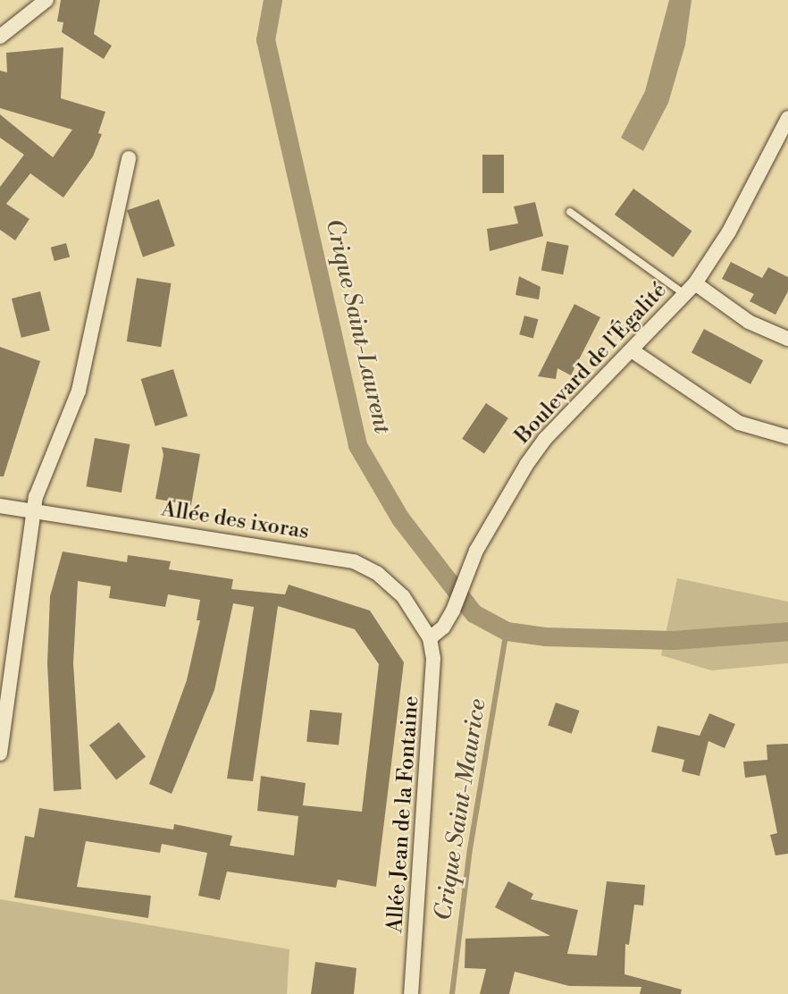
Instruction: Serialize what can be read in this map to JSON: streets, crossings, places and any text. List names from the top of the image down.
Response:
{
  "streets": {
    "street": ["Boulevard de l'Égalité", "Allée des ixoras", "Allée Jean de la Fontaine"]
  },
  "crossings": [
    ["Boulevard de l'Égalité", "Allée des ixoras"],
    ["Boulevard de l'Égalité", "Allée Jean de la Fontaine"],
    ["Allée des ixoras", "Allée Jean de la Fontaine"]
  ],
  "water": ["Crique Saint-Laurent", "Crique Saint-Maurice"]
}
